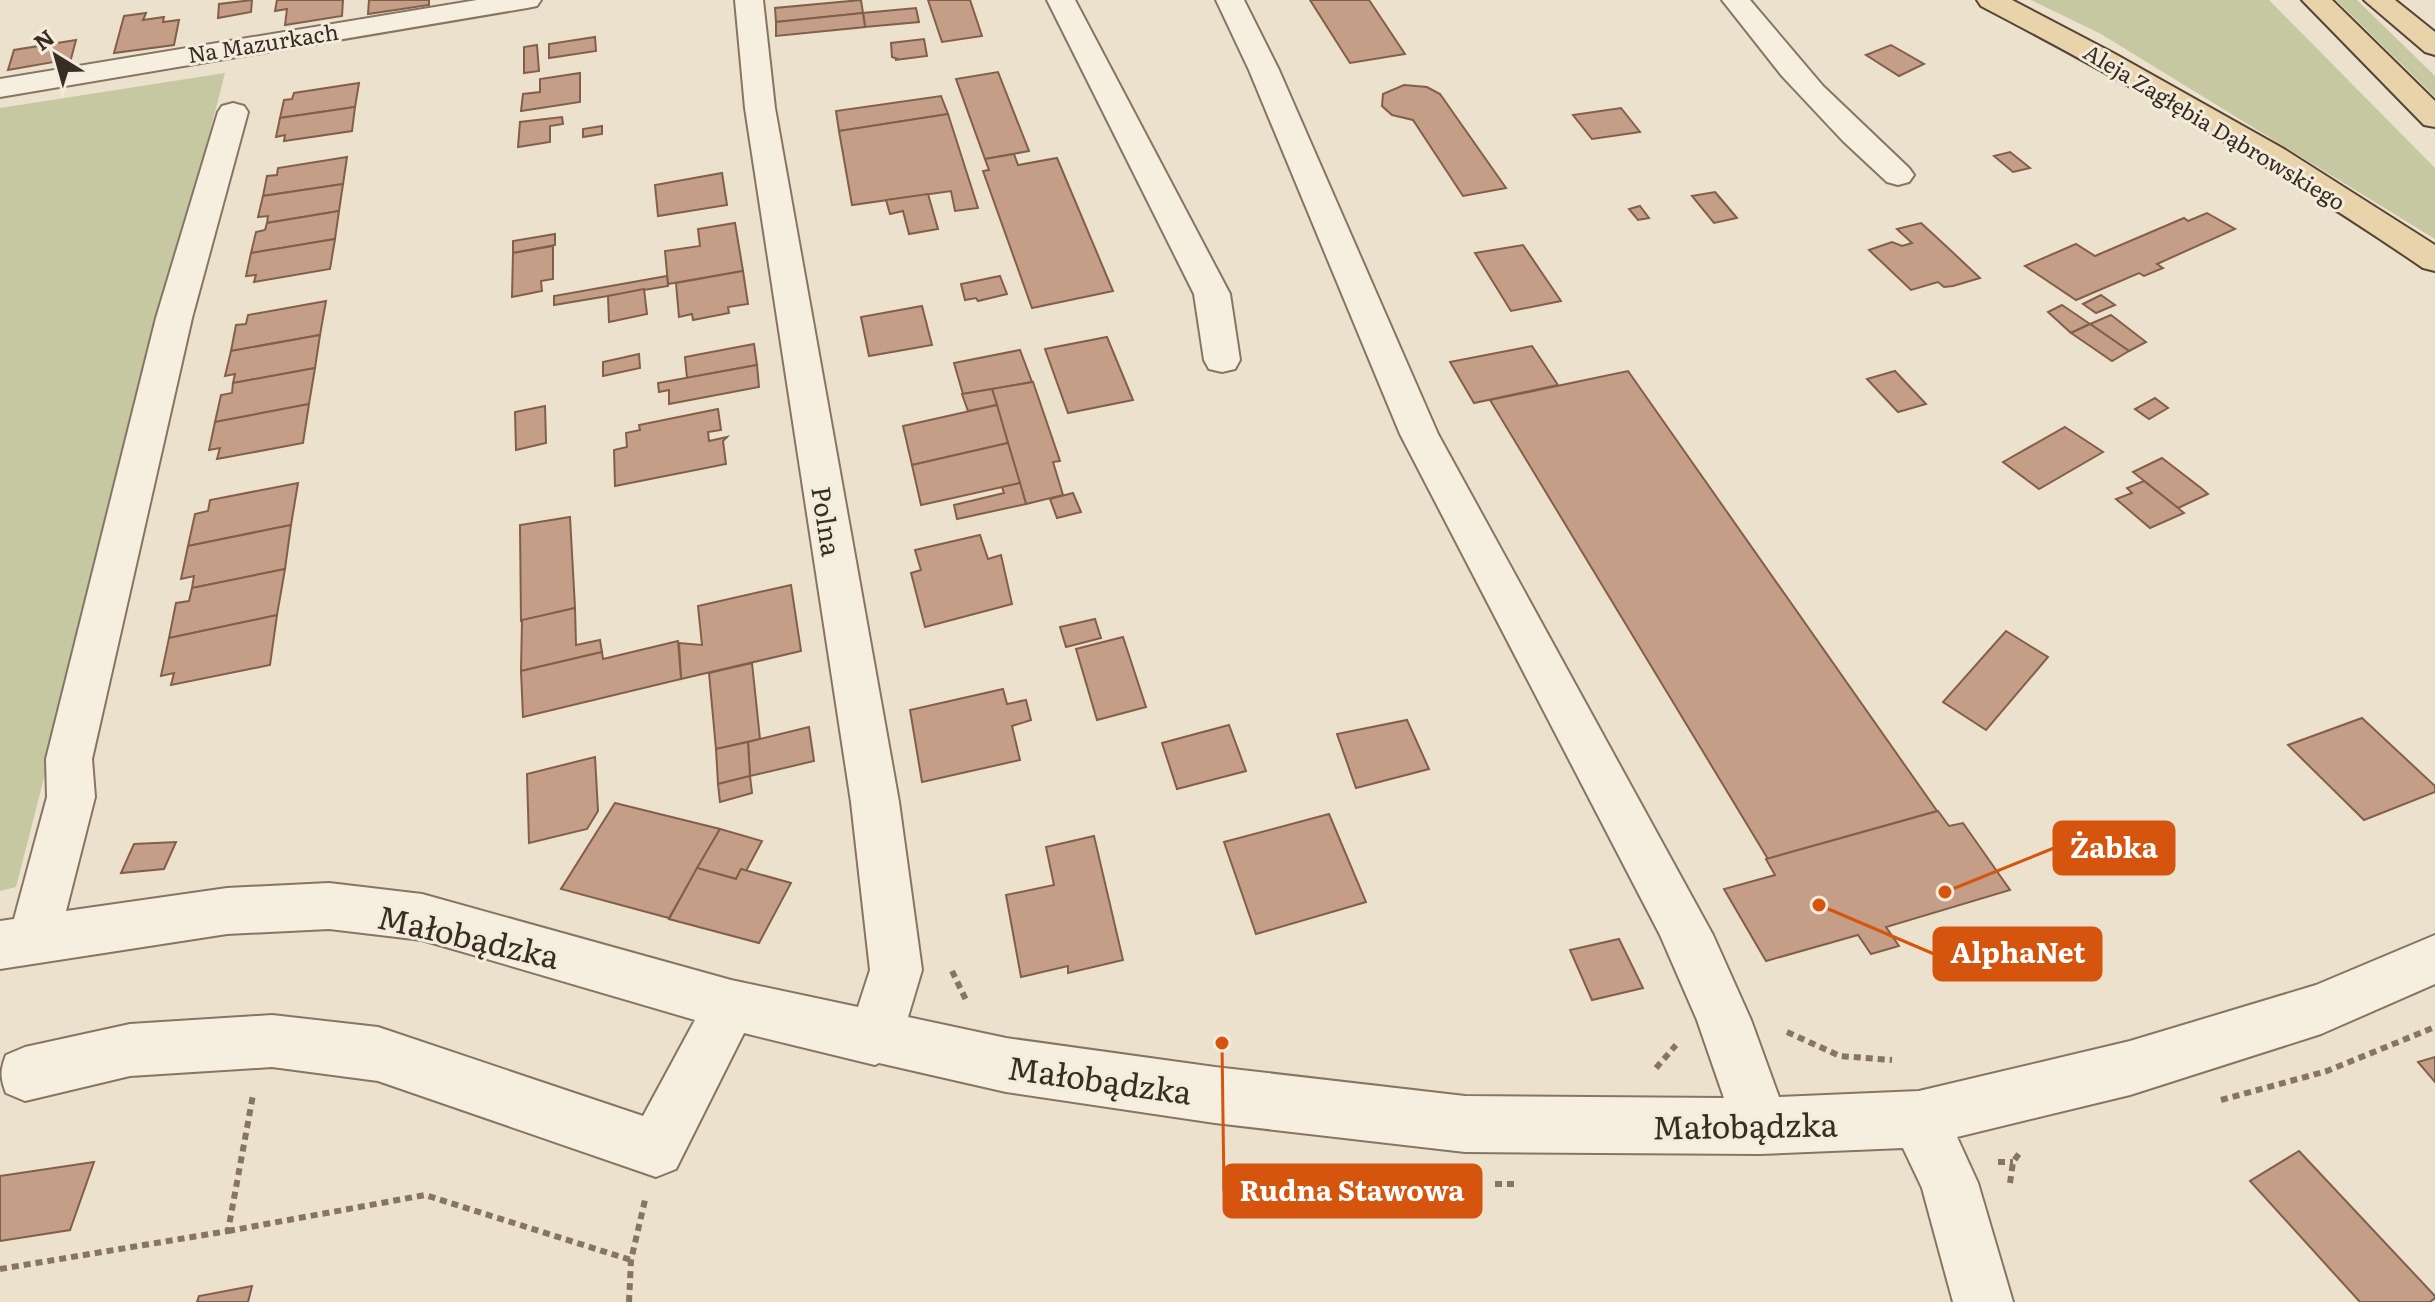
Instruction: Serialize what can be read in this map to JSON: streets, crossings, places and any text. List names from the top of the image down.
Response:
{
  "streets": {
    "main road": ["Aleja Zagłębia Dąbrowskiego"],
    "street": ["Na Mazurkach", "Polna", "Małobądzka"]
  },
  "crossings": [
    ["Polna", "Małobądzka"]
  ],
  "places": ["Żabka", "AlphaNet", "Rudna Stawowa"],
  "north": "top left"
}
